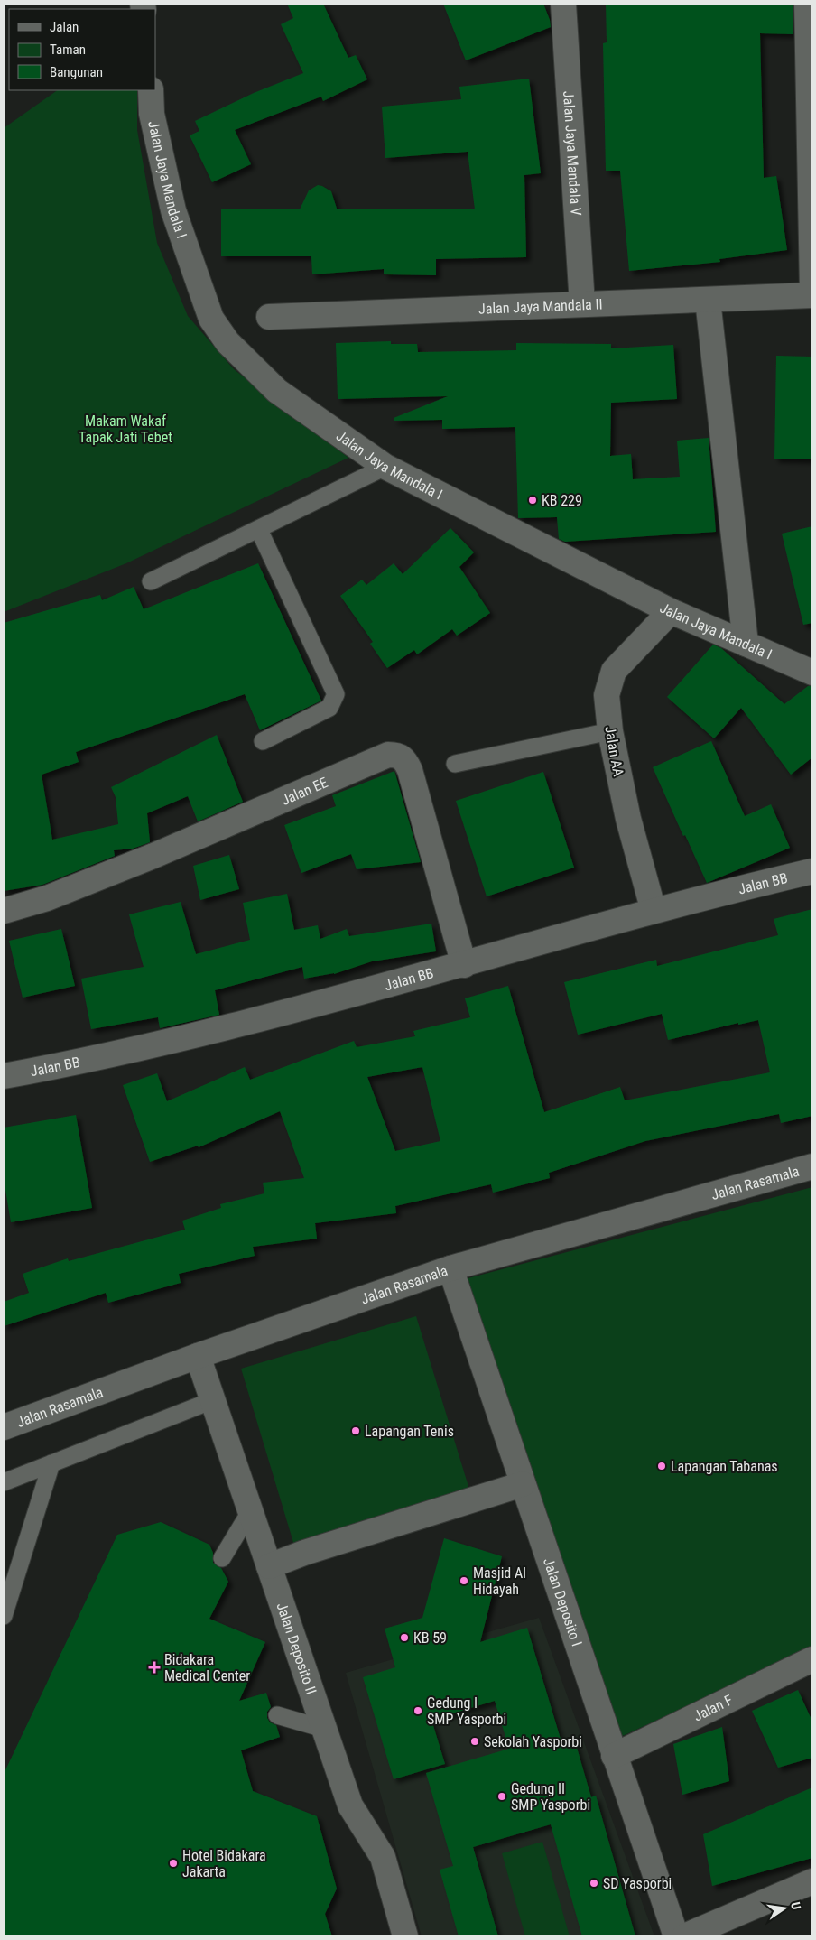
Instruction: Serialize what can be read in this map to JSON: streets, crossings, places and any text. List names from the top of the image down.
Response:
{
  "streets": {
    "street": [
      "Jalan Jaya Mandala V",
      "Jalan Jaya Mandala I",
      "Jalan Jaya Mandala II",
      "Jalan AA",
      "Jalan EE",
      "Jalan BB",
      "Jalan Rasamala",
      "Jalan Deposito I",
      "Jalan Deposito II",
      "Jalan F"
    ]
  },
  "crossings": [
    ["Jalan Jaya Mandala V", "Jalan Jaya Mandala II"],
    ["Jalan Jaya Mandala I", "Jalan AA"],
    ["Jalan AA", "Jalan BB"],
    ["Jalan EE", "Jalan BB"],
    ["Jalan Rasamala", "Jalan Deposito I"],
    ["Jalan Rasamala", "Jalan Deposito II"],
    ["Jalan Deposito I", "Jalan F"]
  ],
  "parks": ["Makam Wakaf Tapak Jati Tebet"],
  "places": {
    "other": [
      "KB 229",
      "Lapangan Tenis",
      "Lapangan Tabanas",
      "Masjid Al Hidayah",
      "KB 59",
      "Gedung I SMP Yasporbi",
      "Sekolah Yasporbi",
      "Gedung II SMP Yasporbi",
      "Hotel Bidakara Jakarta",
      "SD Yasporbi"
    ],
    "health": ["Bidakara Medical Center"]
  },
  "legend": ["Jalan", "Taman", "Bangunan"],
  "north": "right"
}
